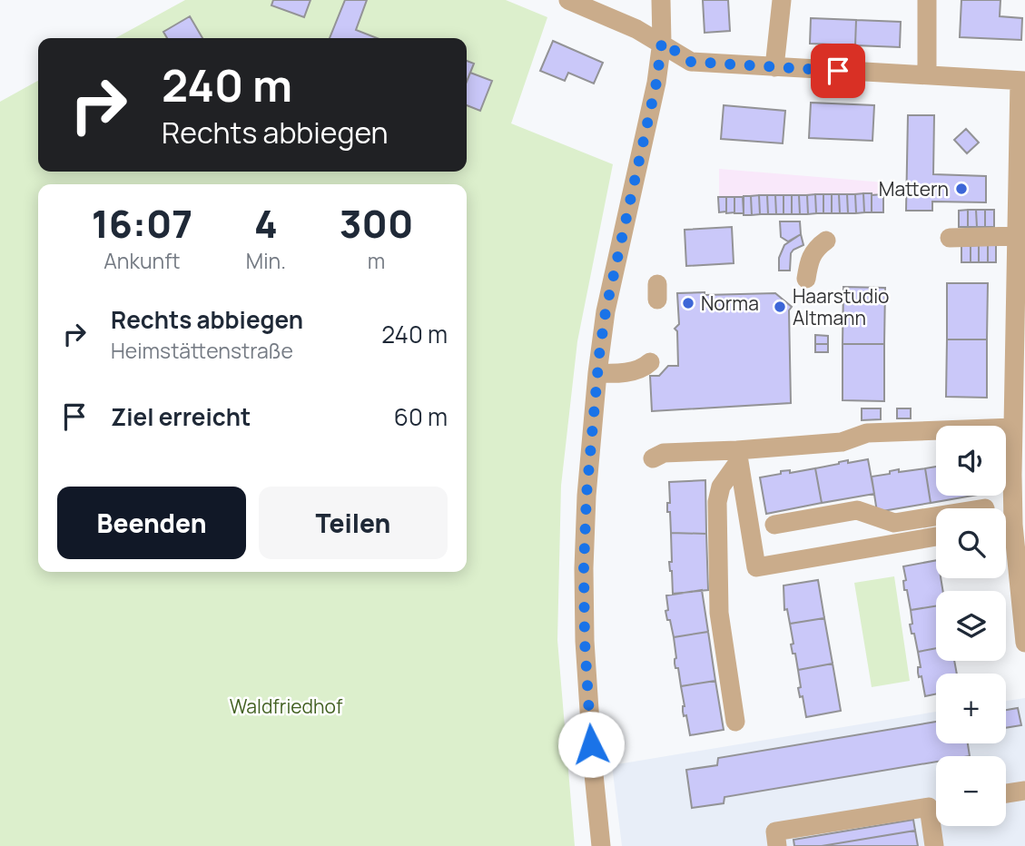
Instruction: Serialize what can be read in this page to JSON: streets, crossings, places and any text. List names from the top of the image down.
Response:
{
  "parks": ["Waldfriedhof"],
  "places": ["Mattern", "Norma", "Haarstudio Altmann"],
  "page": {
    "turn": ["240 m", "Rechts abbiegen"],
    "eta": [
      "16:07",
      "Ankunft",
      "4",
      "Min.",
      "300",
      "m"
    ],
    "list": [
      {
        "name": "Rechts abbiegen",
        "note": "Heimstättenstraße",
        "value": "240 m"
      },
      {
        "name": "Ziel erreicht",
        "value": "60 m"
      }
    ],
    "map_buttons": ["+", "−"],
    "buttons": ["Beenden", "Teilen"]
  }
}
